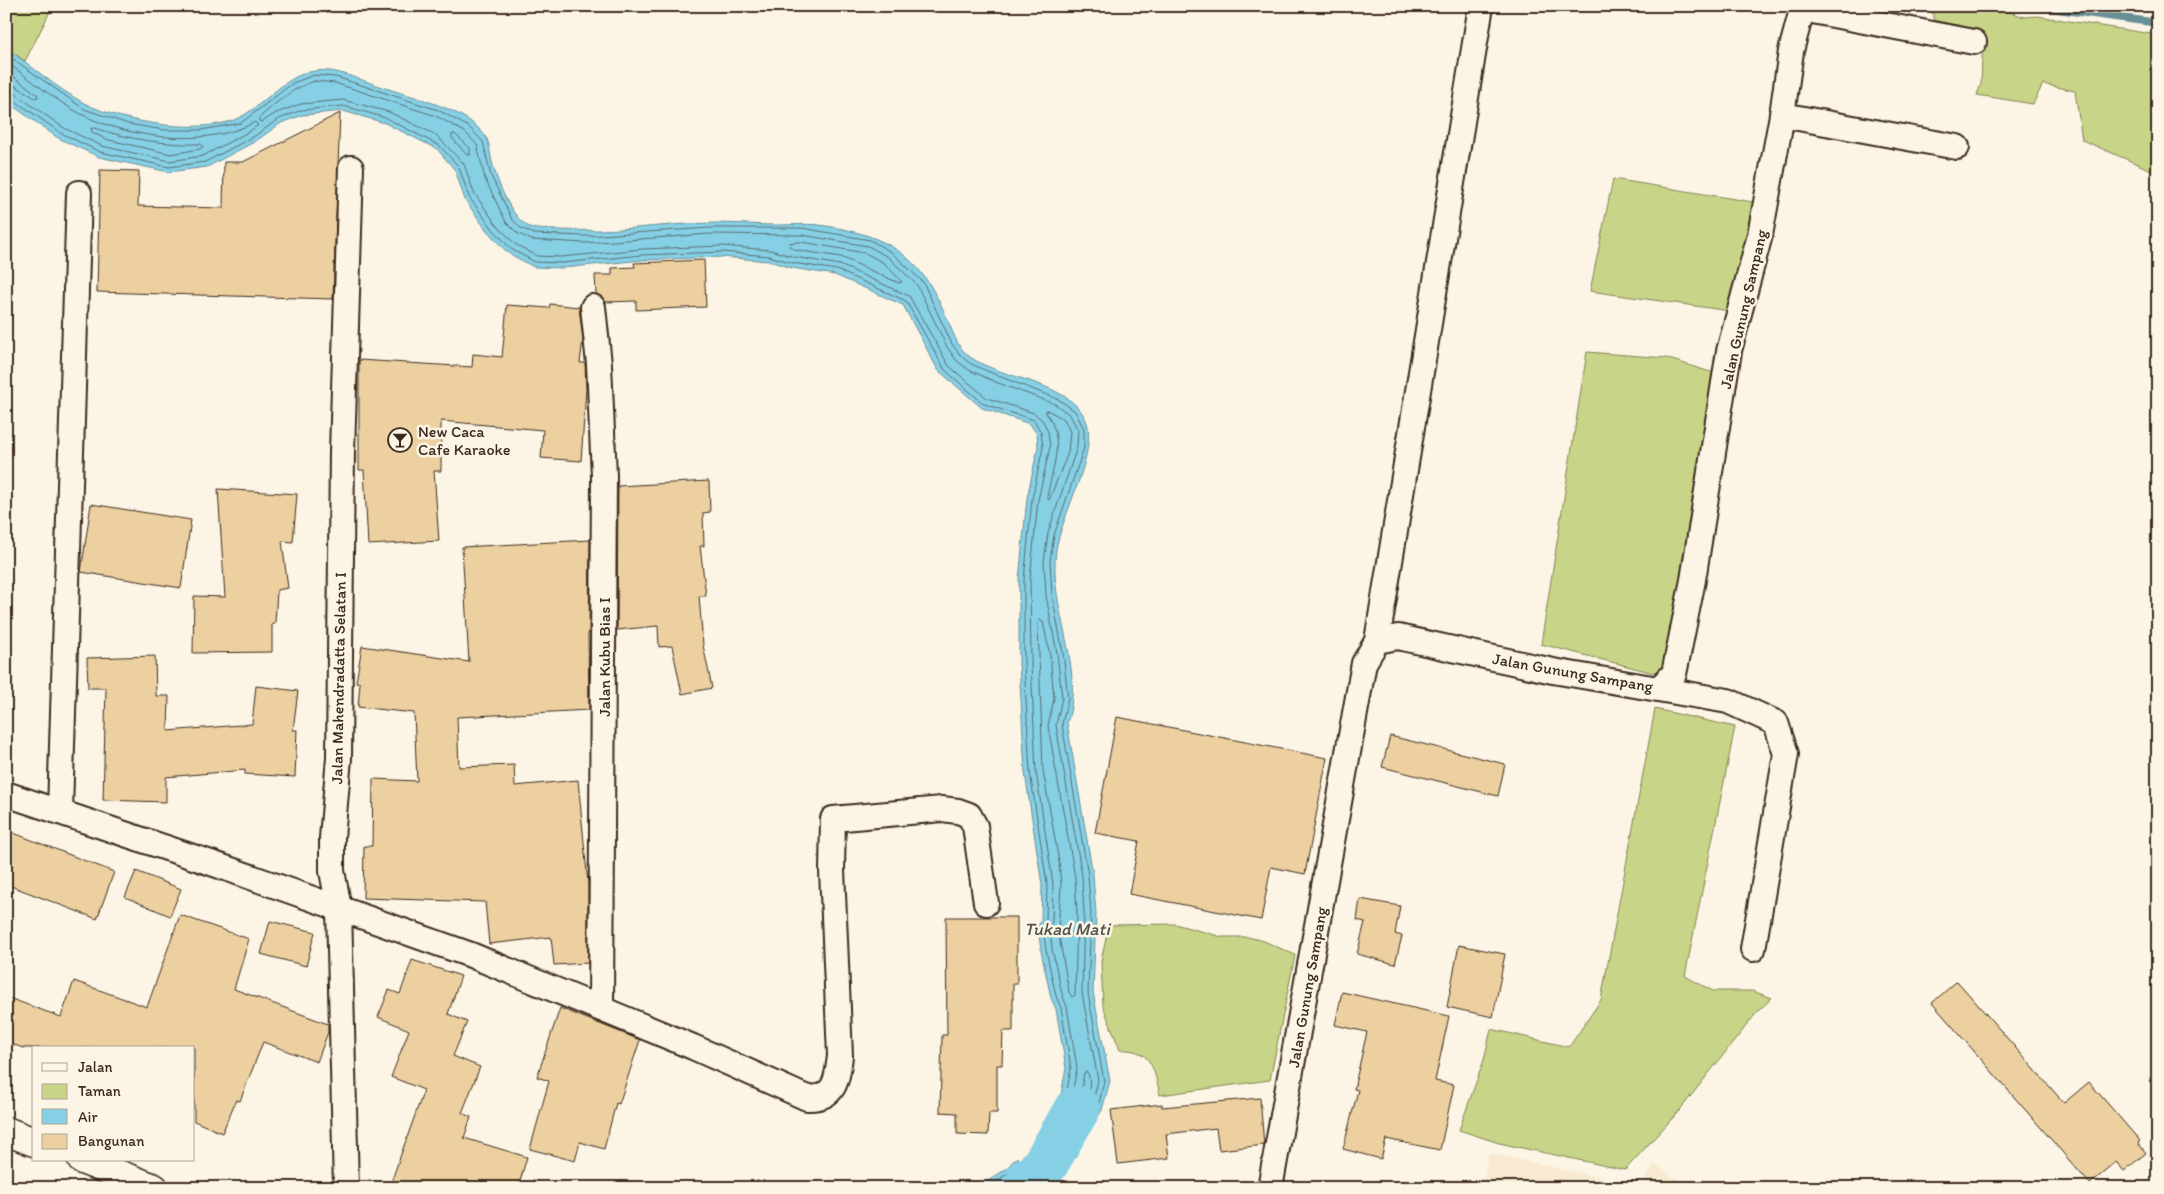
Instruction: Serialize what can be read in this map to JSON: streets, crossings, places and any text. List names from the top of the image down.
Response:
{
  "streets": {
    "street": ["Jalan Gunung Sampang", "Jalan Kubu Bias I", "Jalan Mahendradatta Selatan I"]
  },
  "water": ["Tukad Mati"],
  "places": {
    "bar": ["New Caca Cafe Karaoke"]
  },
  "legend": [
    "Jalan",
    "Taman",
    "Air",
    "Bangunan"
  ]
}
